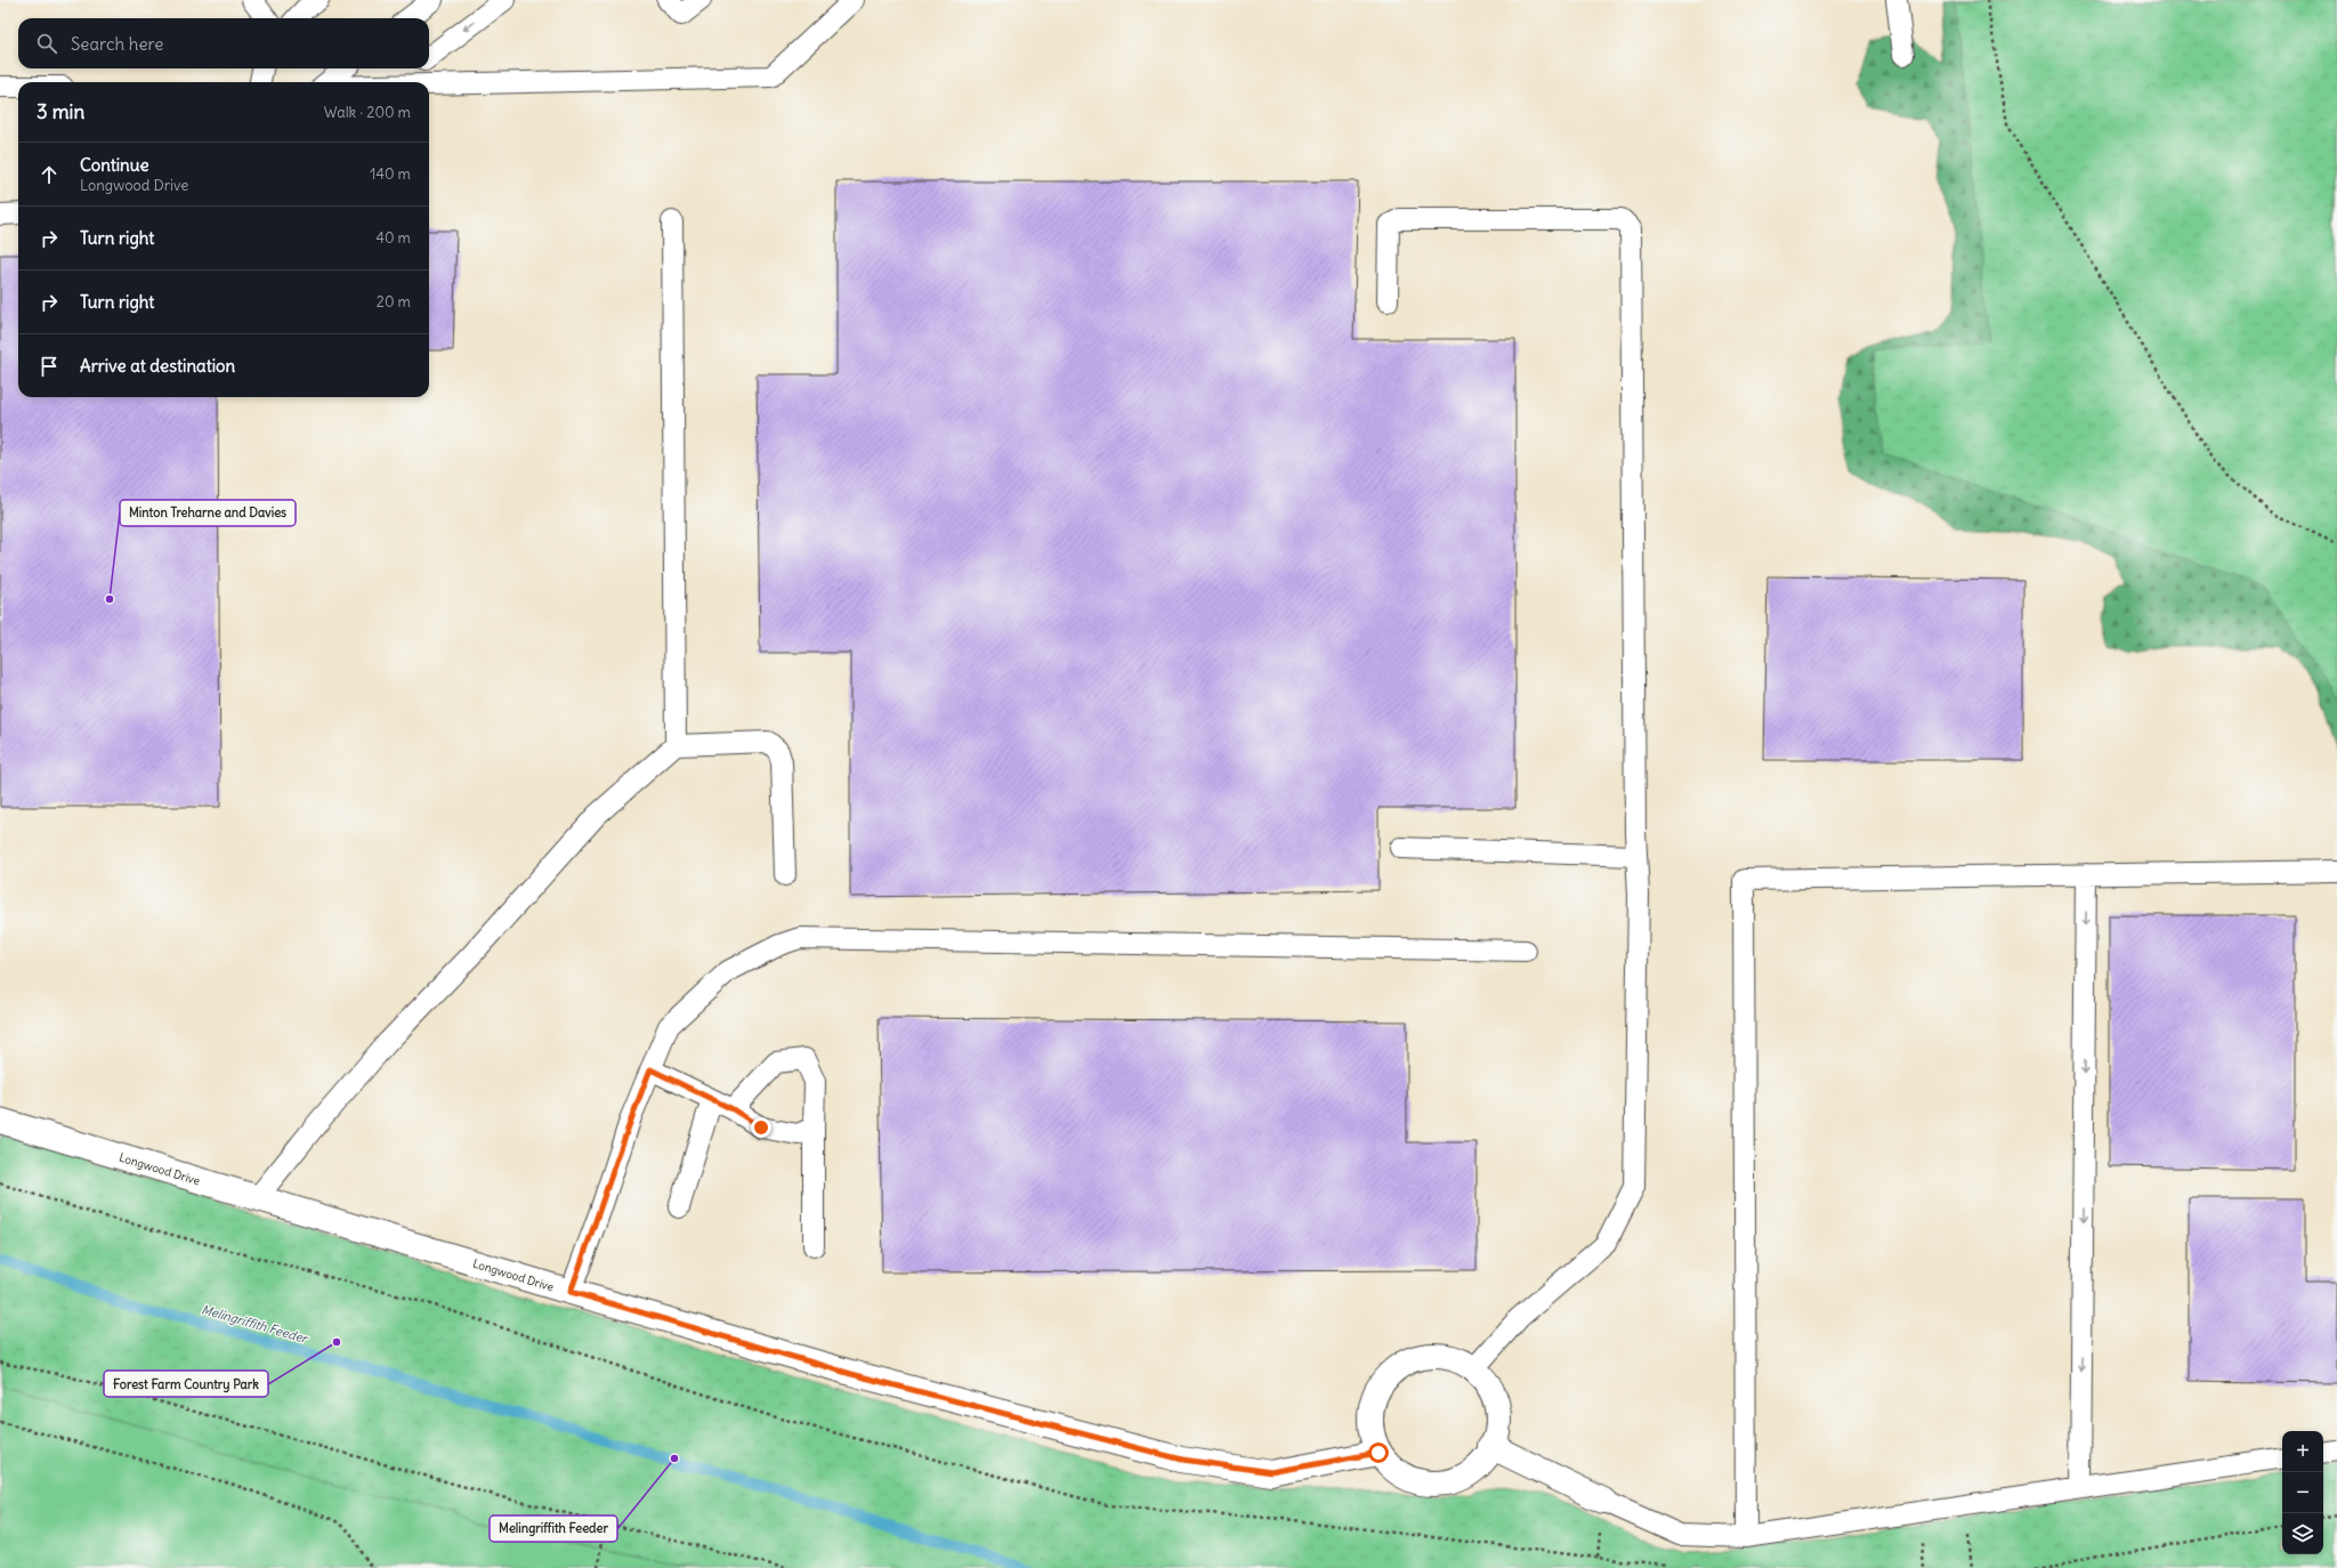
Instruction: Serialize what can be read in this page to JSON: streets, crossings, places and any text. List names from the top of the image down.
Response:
{
  "streets": {
    "street": ["Longwood Drive"]
  },
  "water": ["Melingriffith Feeder"],
  "places": ["Minton Treharne and Davies", "Forest Farm Country Park", "Melingriffith Feeder"],
  "page": {
    "search": "Search here",
    "heading": ["3 min", "Walk · 200 m"],
    "list": [
      ["Continue", "Longwood Drive", "140 m"],
      ["Turn right", "40 m"],
      ["Turn right", "20 m"],
      "Arrive at destination"
    ],
    "map_buttons": ["+", "−"]
  }
}
